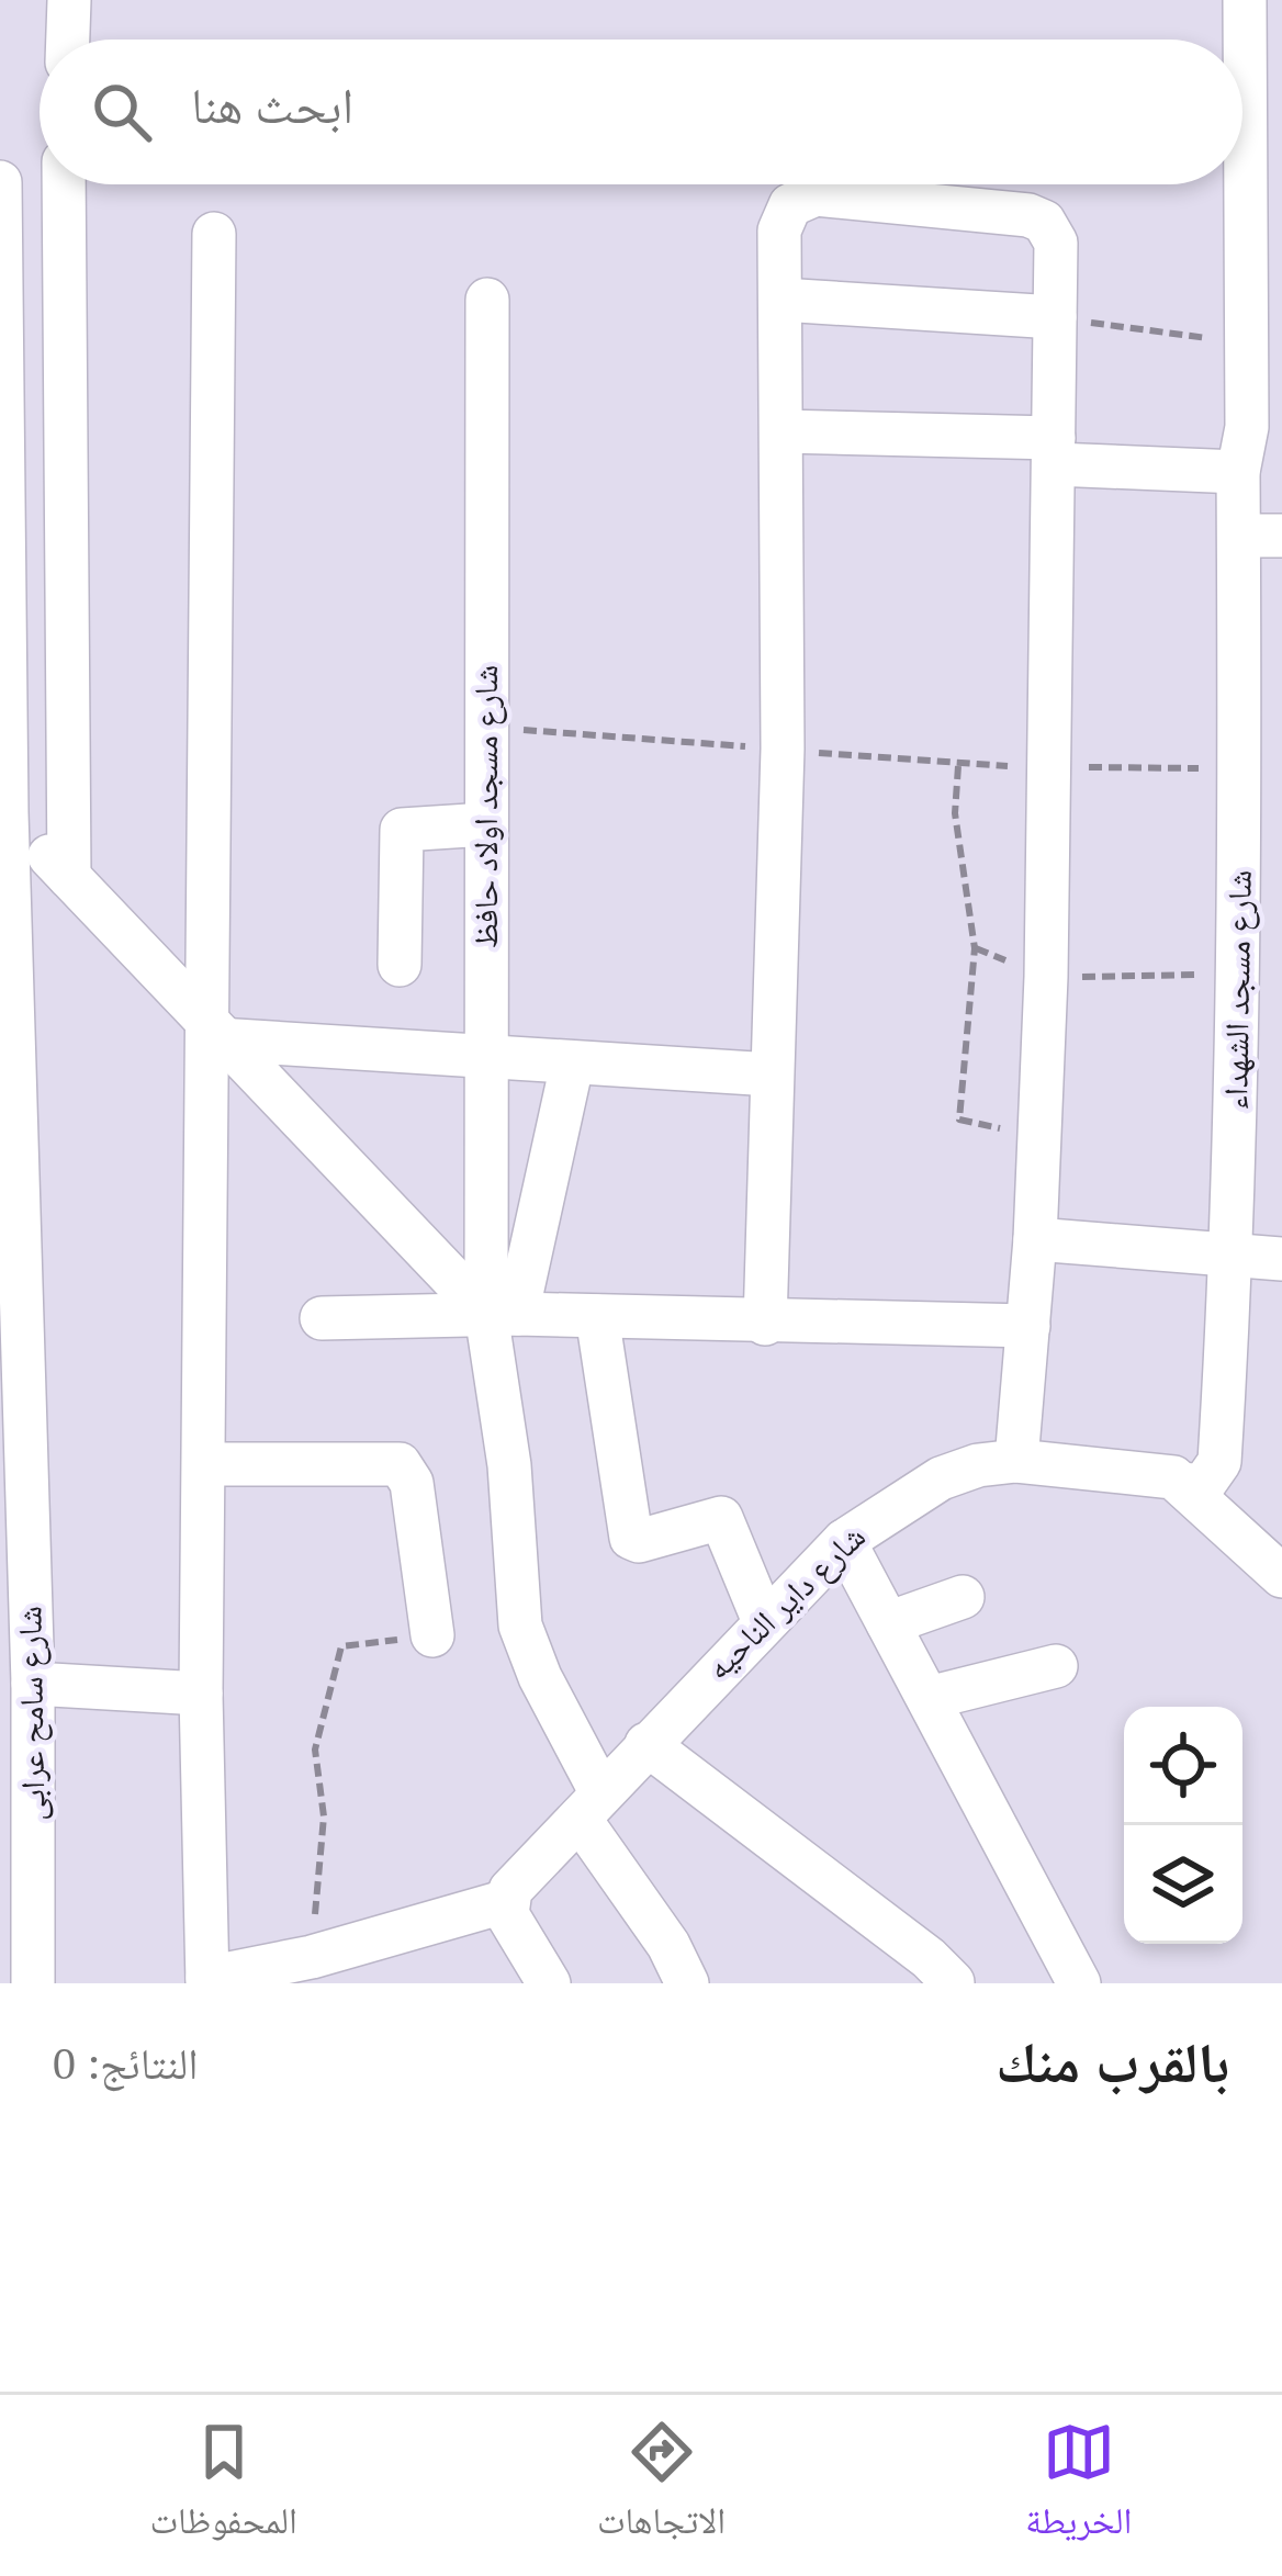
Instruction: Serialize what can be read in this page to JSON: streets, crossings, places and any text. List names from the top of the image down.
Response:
{
  "streets": {
    "street": [
      "شارع مسجد اولاد حافظ",
      "شارع مسجد الشهداء",
      "شارع داير الناحيه",
      "شارع سامح عرابى"
    ]
  },
  "crossings": [
    ["شارع مسجد الشهداء", "شارع داير الناحيه"]
  ],
  "page": {
    "search": "ابحث هنا",
    "heading": ["بالقرب منك", "النتائج: 0"],
    "nav": ["الخريطة", "الاتجاهات", "المحفوظات"]
  }
}
